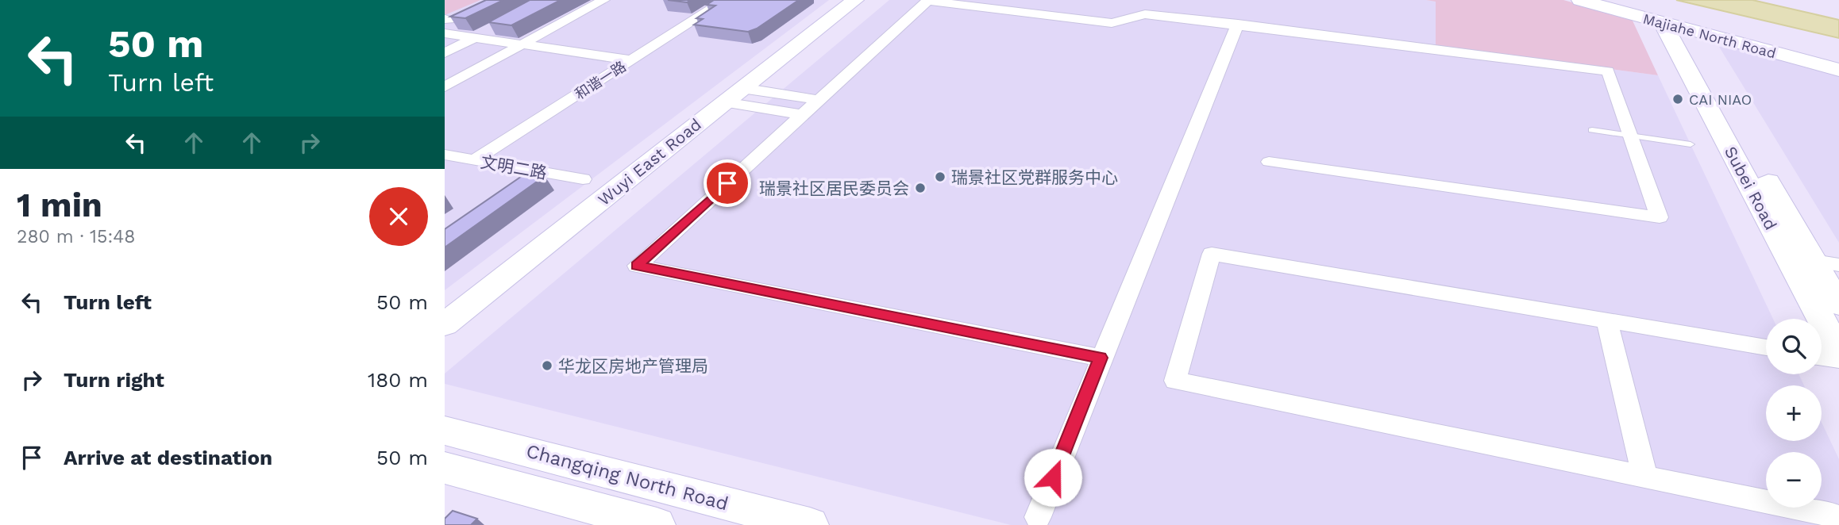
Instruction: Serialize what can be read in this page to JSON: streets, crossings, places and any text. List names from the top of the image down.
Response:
{
  "streets": {
    "street": [
      "Majiahe North Road",
      "和谐一路",
      "Wuyi East Road",
      "文明二路",
      "Subei Road",
      "Changqing North Road"
    ]
  },
  "crossings": [
    ["Majiahe North Road", "Subei Road"],
    ["和谐一路", "文明二路"]
  ],
  "places": [
    "CAI NIAO",
    "瑞景社区党群服务中心",
    "瑞景社区居民委员会",
    "华龙区房地产管理局"
  ],
  "page": {
    "turn": ["50 m", "Turn left"],
    "heading": ["1 min", "280 m · 15:48"],
    "list": [
      {
        "name": "Turn left",
        "value": "50 m"
      },
      {
        "name": "Turn right",
        "value": "180 m"
      },
      {
        "name": "Arrive at destination",
        "value": "50 m"
      }
    ],
    "map_buttons": ["+", "−"]
  }
}
